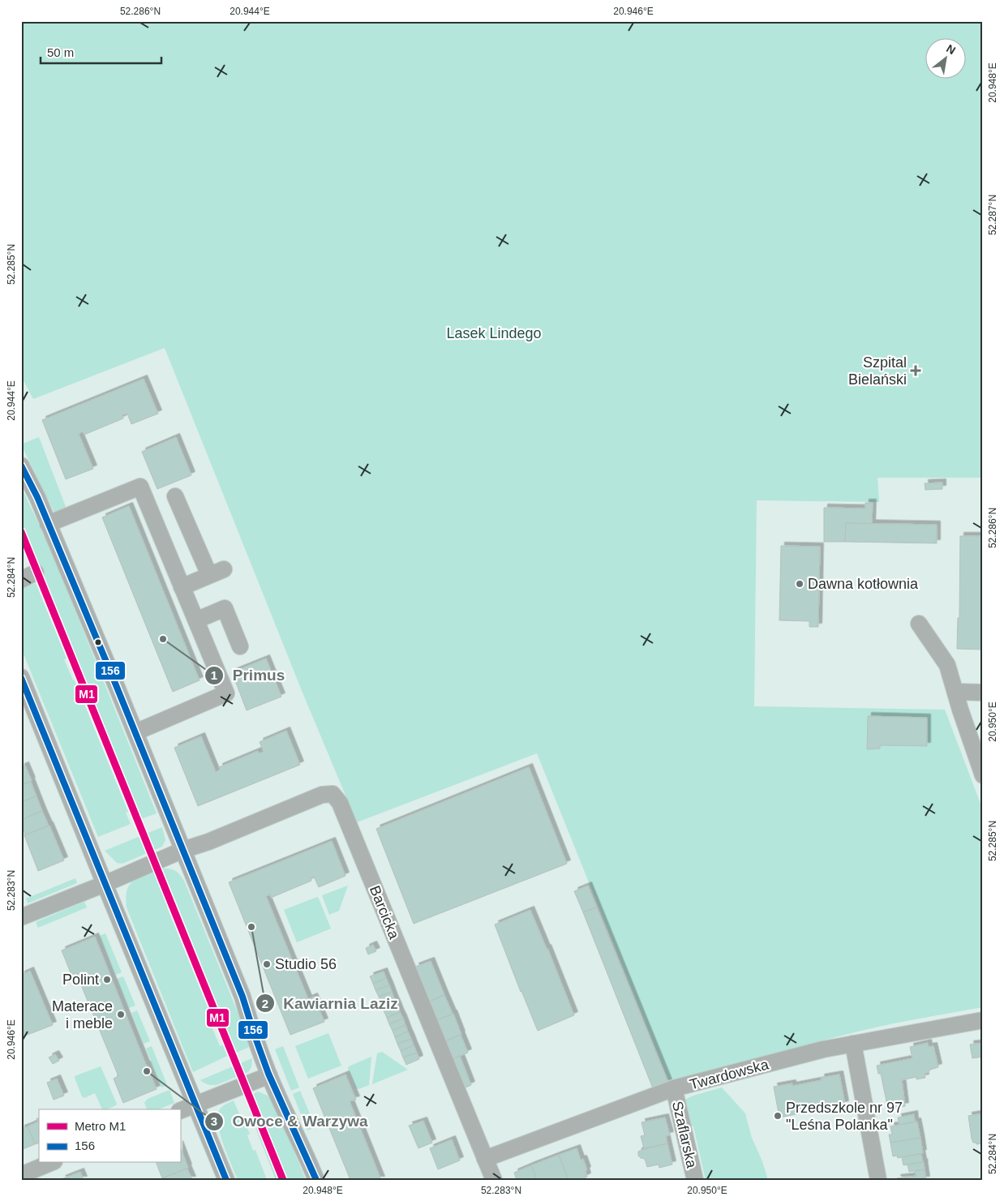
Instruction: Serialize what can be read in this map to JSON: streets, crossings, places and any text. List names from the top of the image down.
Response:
{
  "streets": {
    "street": ["Barcicka", "Twardowska", "Szaflarska"]
  },
  "crossings": [
    ["Barcicka", "Twardowska"],
    ["Twardowska", "Szaflarska"]
  ],
  "parks": ["Lasek Lindego"],
  "places": {
    "health": ["Szpital Bielański"],
    "other": [
      "Dawna kotłownia",
      "Primus",
      "Kawiarnia Laziz",
      "Studio 56",
      "Polint",
      "Materace i meble",
      "Owoce & Warzywa",
      "Przedszkole nr 97 \"Leśna Polanka\""
    ]
  },
  "lines": ["transit line 156", "metro line M1"],
  "legend": ["Metro M1", "156"],
  "scale_bar": "50 m",
  "north": "top right",
  "coordinates": [
    "52.286°N",
    "20.944°E",
    "20.946°E",
    "20.948°E",
    "52.287°N",
    "52.285°N",
    "52.284°N",
    "20.950°E",
    "52.283°N"
  ]
}
